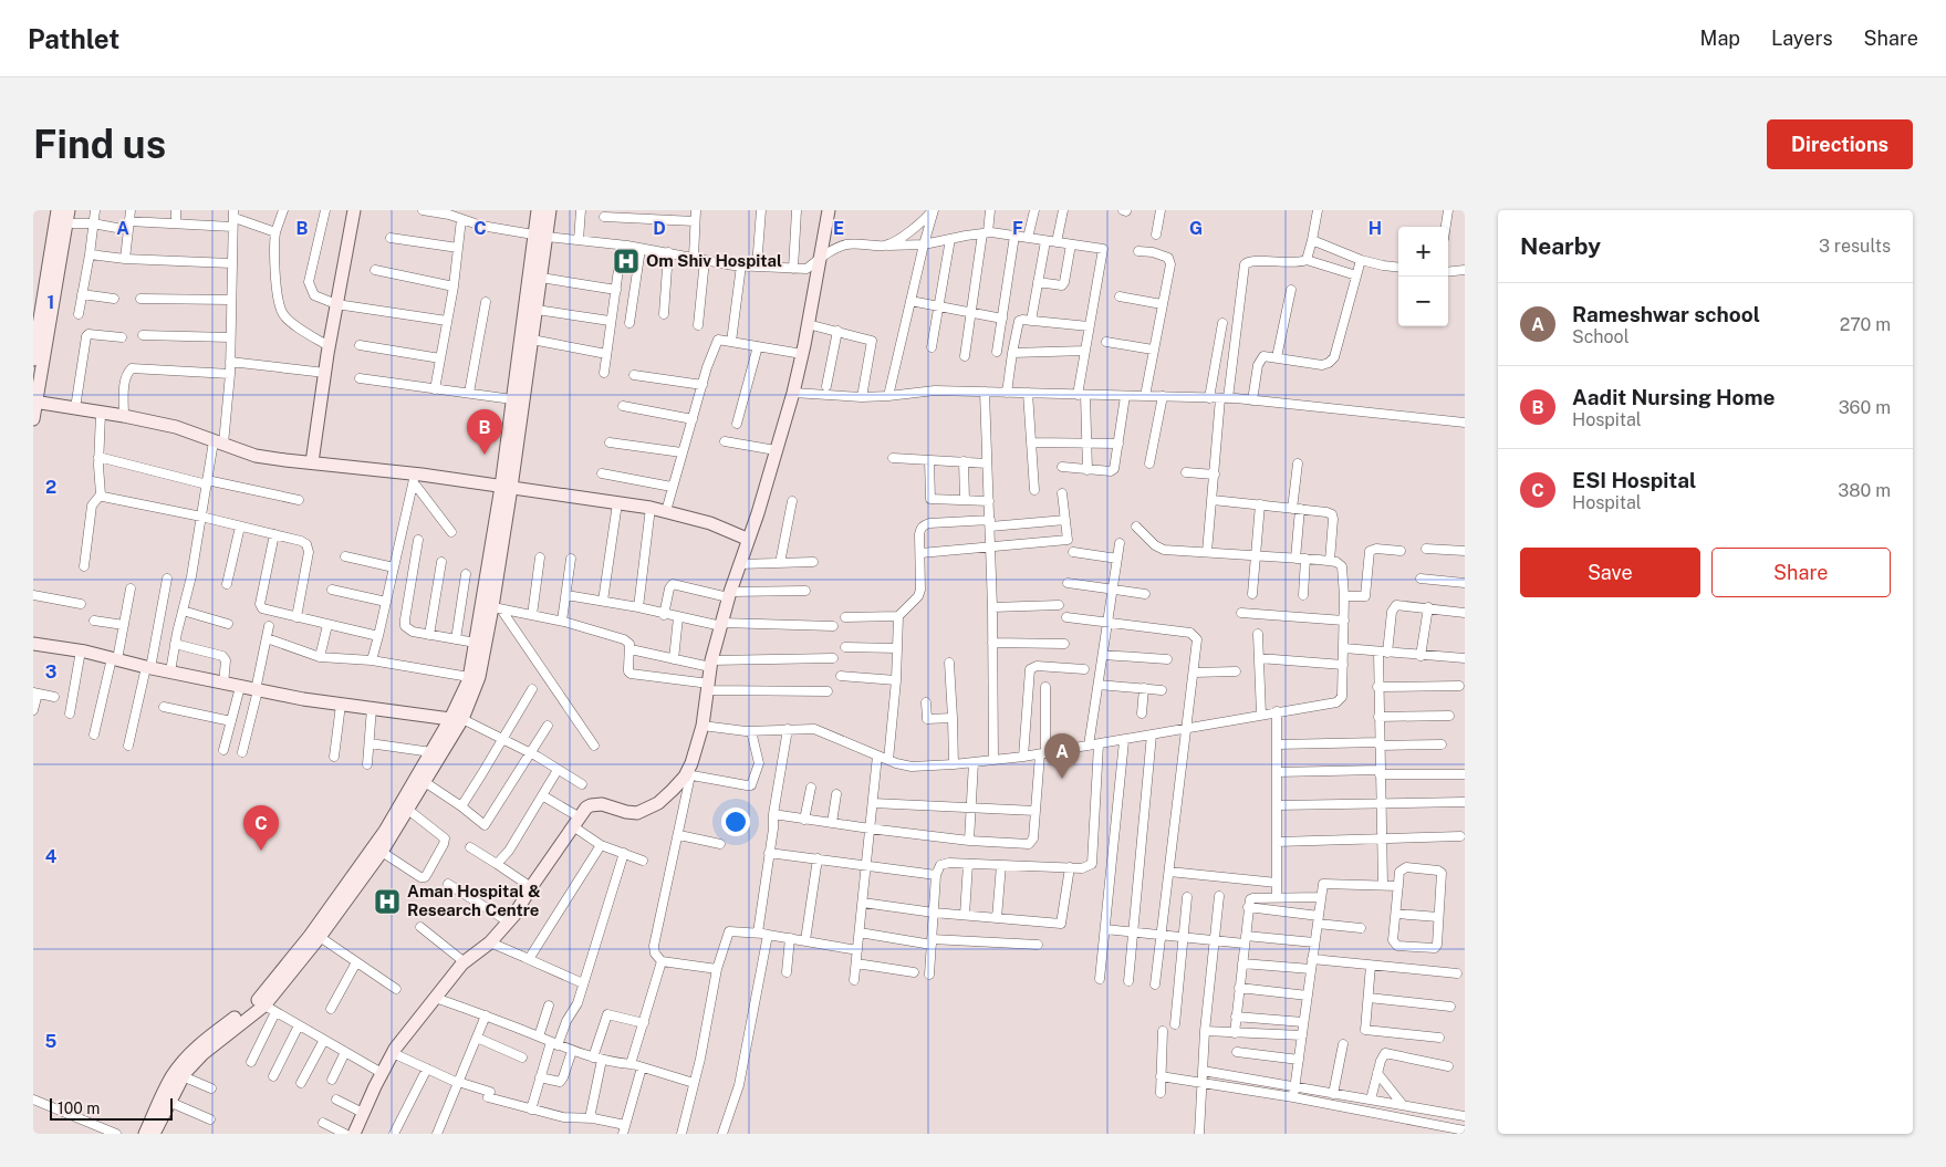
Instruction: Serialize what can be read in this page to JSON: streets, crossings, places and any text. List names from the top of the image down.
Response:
{
  "places": {
    "hospital": ["Om Shiv Hospital", "Aman Hospital & Research Centre"]
  },
  "scale_bar": "100 m",
  "page": {
    "header": "Pathlet",
    "nav": ["Map", "Layers", "Share"],
    "buttons": [
      "Directions",
      ["Save", "Share"]
    ],
    "title": "Find us",
    "heading": ["Nearby", "3 results"],
    "map_buttons": ["+", "−"],
    "list": [
      {
        "mark": "A",
        "name": "Rameshwar school",
        "note": "School",
        "value": "270 m"
      },
      {
        "mark": "B",
        "name": "Aadit Nursing Home",
        "note": "Hospital",
        "value": "360 m"
      },
      {
        "mark": "C",
        "name": "ESI Hospital",
        "note": "Hospital",
        "value": "380 m"
      }
    ],
    "pins": ["B", "A", "C"],
    "scale": "100 m"
  },
  "grid": {
    "columns": [
      "A",
      "B",
      "C",
      "D",
      "E",
      "F",
      "G",
      "H"
    ],
    "rows": [
      "1",
      "2",
      "3",
      "4",
      "5"
    ]
  }
}
